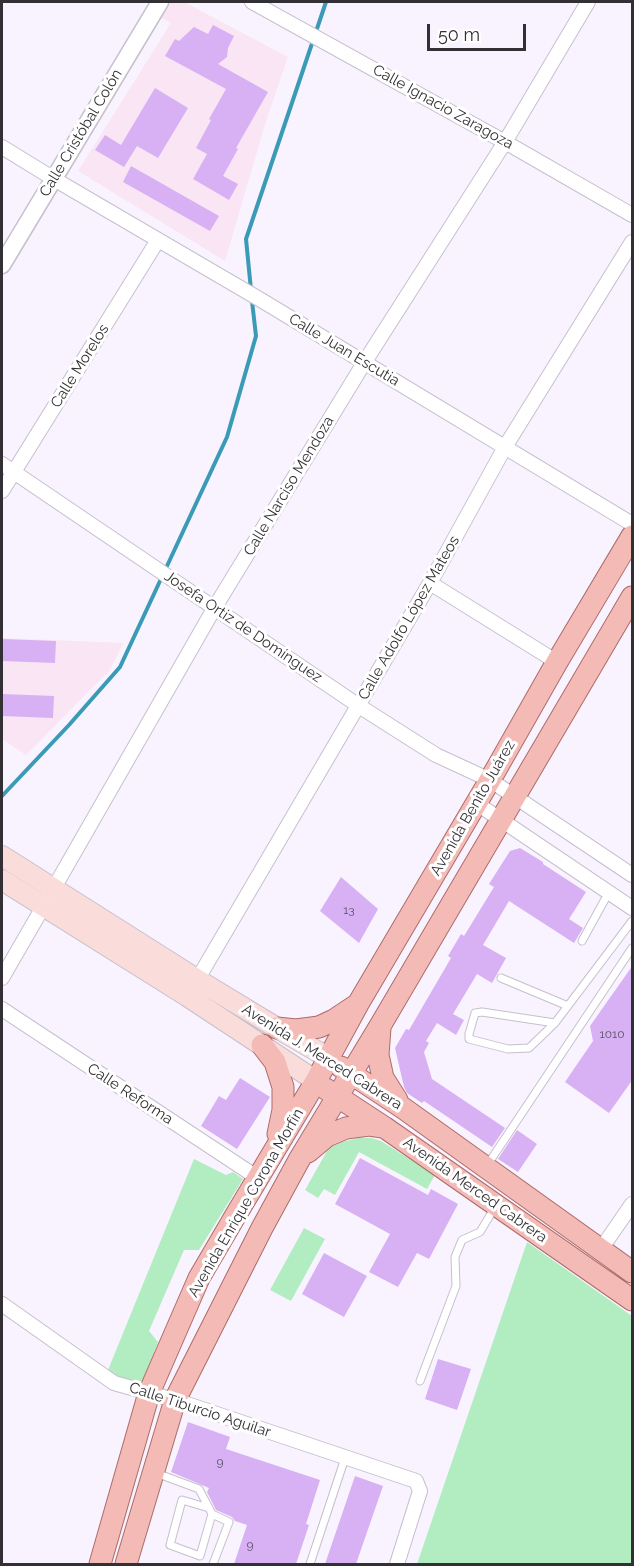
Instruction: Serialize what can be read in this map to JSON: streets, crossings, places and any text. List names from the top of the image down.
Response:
{
  "streets": {
    "main road": [
      "Avenida Benito Juárez",
      "Avenida J. Merced Cabrera",
      "Avenida Merced Cabrera",
      "Avenida Enrique Corona Morfín"
    ],
    "street": [
      "Calle Ignacio Zaragoza",
      "Calle Cristóbal Colón",
      "Calle Juan Escutia",
      "Calle Morelos",
      "Calle Narciso Mendoza",
      "Calle Adolfo López Mateos",
      "Josefa Ortiz de Domínguez",
      "Calle Reforma",
      "Calle Tiburcio Aguilar"
    ]
  },
  "crossings": [
    ["Calle Ignacio Zaragoza", "Calle Narciso Mendoza"],
    ["Calle Cristóbal Colón", "Calle Juan Escutia"],
    ["Calle Juan Escutia", "Calle Morelos"],
    ["Calle Juan Escutia", "Calle Narciso Mendoza"],
    ["Calle Juan Escutia", "Calle Adolfo López Mateos"],
    ["Calle Morelos", "Josefa Ortiz de Domínguez"],
    ["Calle Narciso Mendoza", "Josefa Ortiz de Domínguez"],
    ["Calle Narciso Mendoza", "Avenida J. Merced Cabrera"],
    ["Calle Adolfo López Mateos", "Josefa Ortiz de Domínguez"],
    ["Calle Adolfo López Mateos", "Avenida J. Merced Cabrera"],
    ["Josefa Ortiz de Domínguez", "Avenida Benito Juárez"],
    ["Avenida Benito Juárez", "Avenida J. Merced Cabrera"],
    ["Avenida Benito Juárez", "Avenida Merced Cabrera"],
    ["Avenida Benito Juárez", "Avenida Enrique Corona Morfín"],
    ["Avenida J. Merced Cabrera", "Avenida Merced Cabrera"],
    ["Avenida J. Merced Cabrera", "Avenida Enrique Corona Morfín"],
    ["Calle Reforma", "Avenida Enrique Corona Morfín"],
    ["Avenida Merced Cabrera", "Avenida Enrique Corona Morfín"],
    ["Avenida Enrique Corona Morfín", "Calle Tiburcio Aguilar"]
  ],
  "house_numbers": [
    "13",
    "1010",
    "9",
    "9"
  ],
  "scale_bar": "50 m"
}
